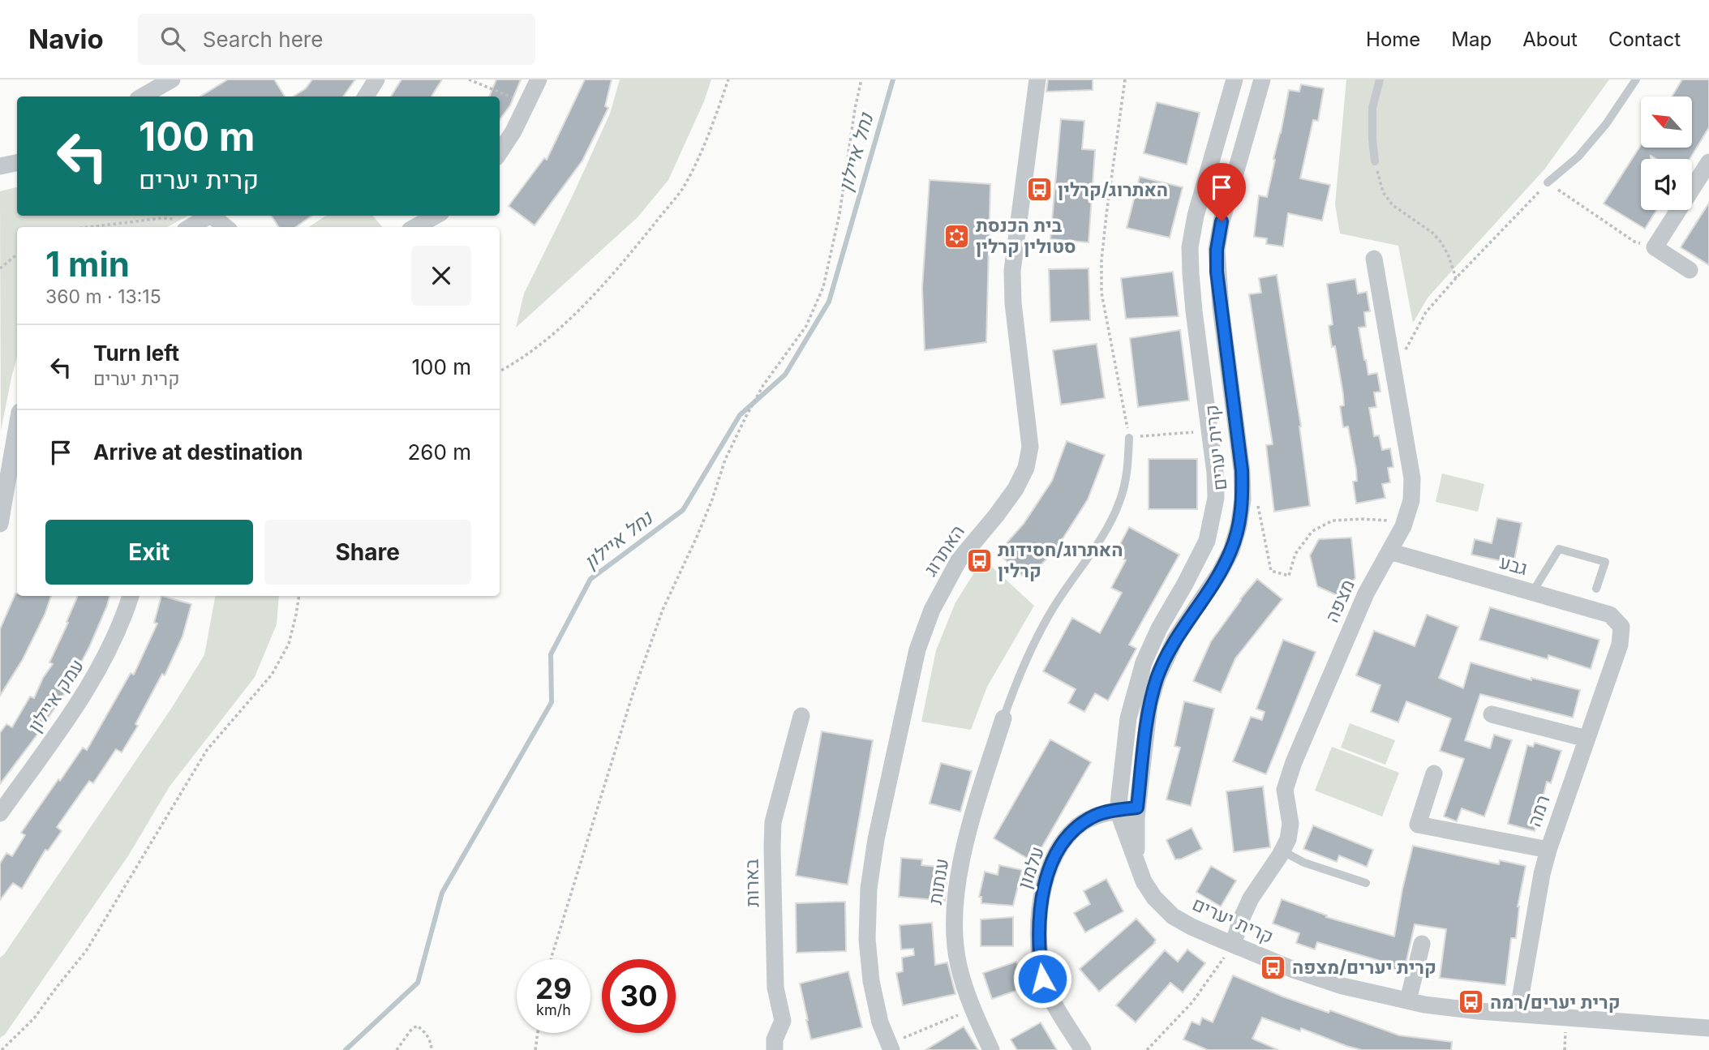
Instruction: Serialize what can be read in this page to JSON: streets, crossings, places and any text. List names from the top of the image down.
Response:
{
  "streets": {
    "street": [
      "קרית יערים",
      "האתרוג",
      "גבע",
      "מצפה",
      "עמק איילון",
      "רמה",
      "עלמון",
      "ענתות",
      "בארות"
    ]
  },
  "crossings": [
    ["קרית יערים", "מצפה"],
    ["קרית יערים", "רמה"],
    ["קרית יערים", "עלמון"],
    ["גבע", "מצפה"],
    ["גבע", "רמה"]
  ],
  "water": ["נחל איילון"],
  "places": {
    "bus stop": [
      "האתרוג/קרלין",
      "האתרוג/חסידות קרלין",
      "קרית יערים/מצפה",
      "קרית יערים/רמה"
    ],
    "synagogue": ["בית הכנסת סטולין קרלין"]
  },
  "north": "top left",
  "page": {
    "header": "Navio",
    "search": "Search here",
    "nav": [
      "Home",
      "Map",
      "About",
      "Contact"
    ],
    "turn": ["100 m", "קרית יערים"],
    "heading": ["1 min", "360 m · 13:15"],
    "list": [
      {
        "name": "Turn left",
        "note": "קרית יערים",
        "value": "100 m"
      },
      {
        "name": "Arrive at destination",
        "value": "260 m"
      }
    ],
    "buttons": ["Exit", "Share"],
    "speed": "29 km/h",
    "limit": "30"
  }
}
